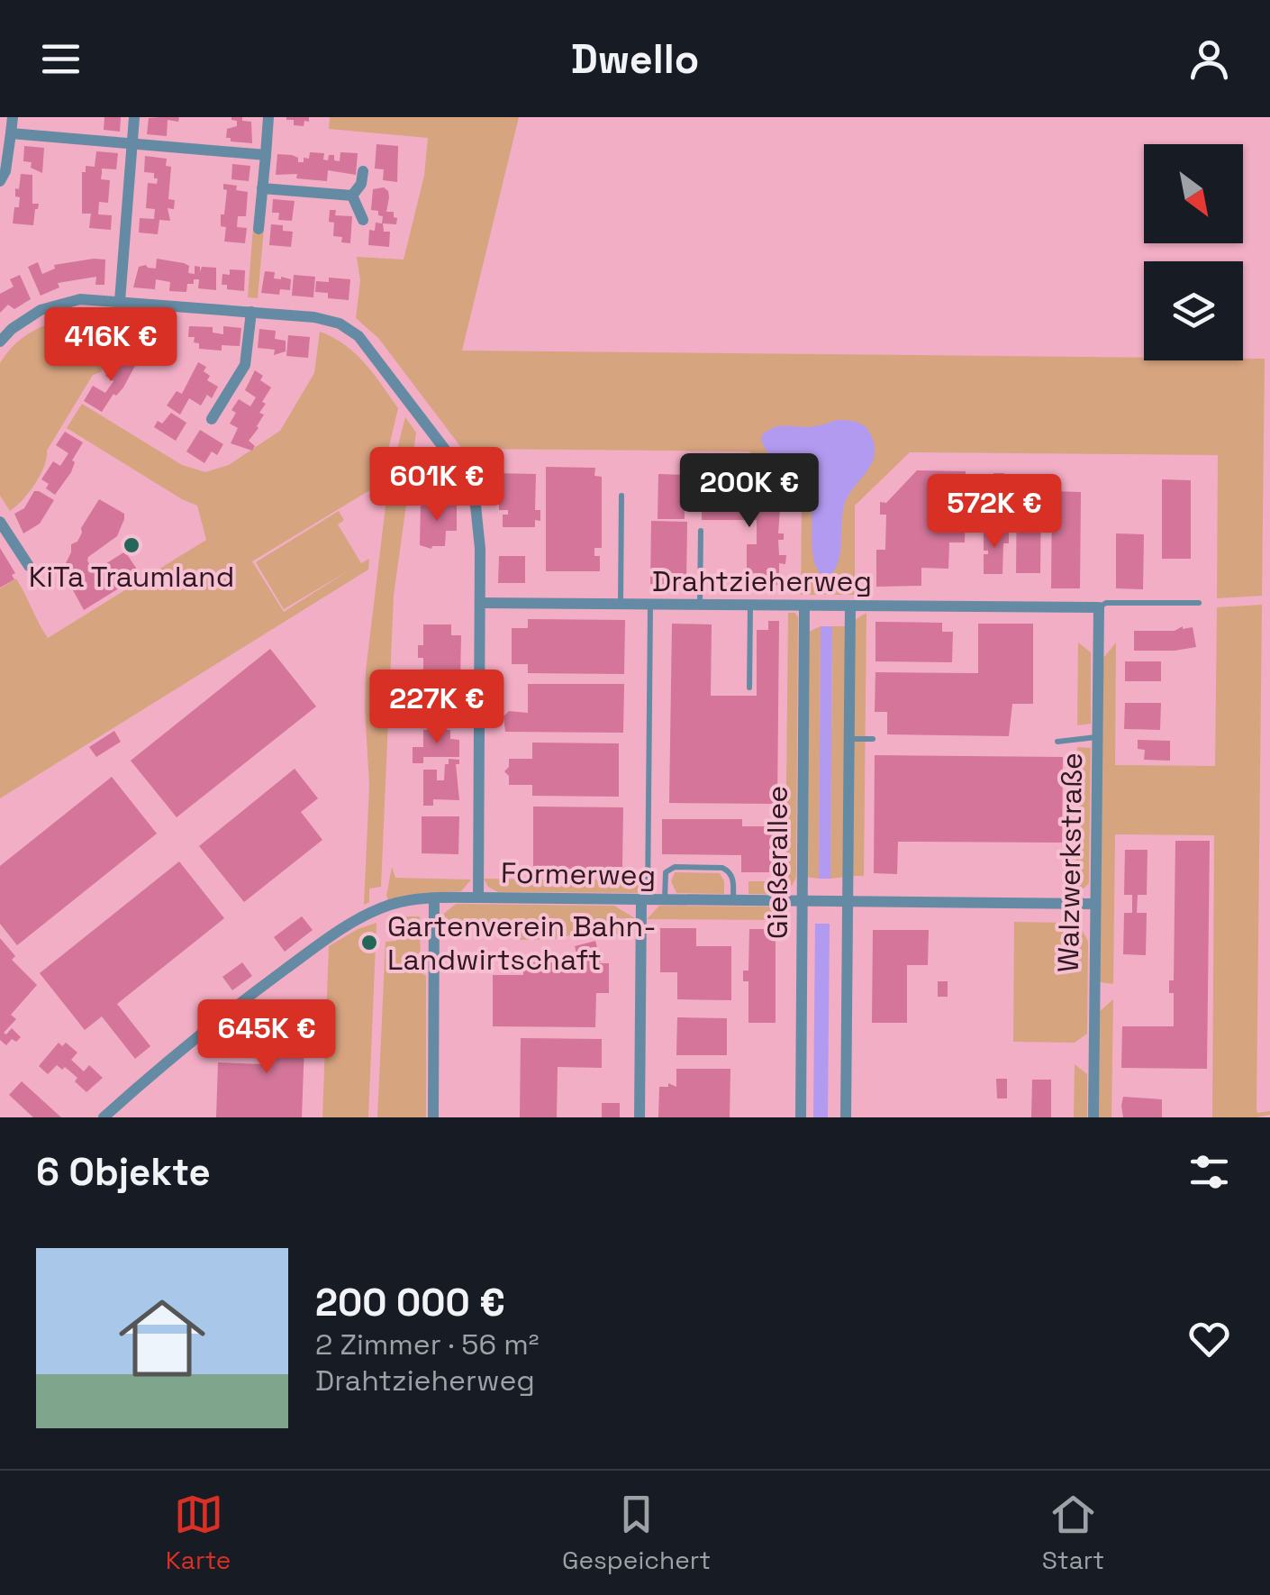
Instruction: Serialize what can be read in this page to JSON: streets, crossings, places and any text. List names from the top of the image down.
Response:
{
  "streets": {
    "street": [
      "Drahtzieherweg",
      "Gießerallee",
      "Walzwerkstraße",
      "Formerweg"
    ]
  },
  "crossings": [
    ["Drahtzieherweg", "Gießerallee"],
    ["Drahtzieherweg", "Walzwerkstraße"],
    ["Gießerallee", "Formerweg"],
    ["Walzwerkstraße", "Formerweg"]
  ],
  "places": ["KiTa Traumland", "Gartenverein Bahn- Landwirtschaft"],
  "north": "bottom right",
  "page": {
    "header": "Dwello",
    "price": [
      "416K €",
      "601K €",
      "200K €",
      "572K €",
      "227K €",
      "645K €"
    ],
    "heading": "6 Objekte",
    "list": [
      {
        "name": "200 000 €",
        "note": "2 Zimmer · 56 m² · Drahtzieherweg"
      }
    ],
    "tabs": ["Karte", "Gespeichert", "Start"]
  }
}
